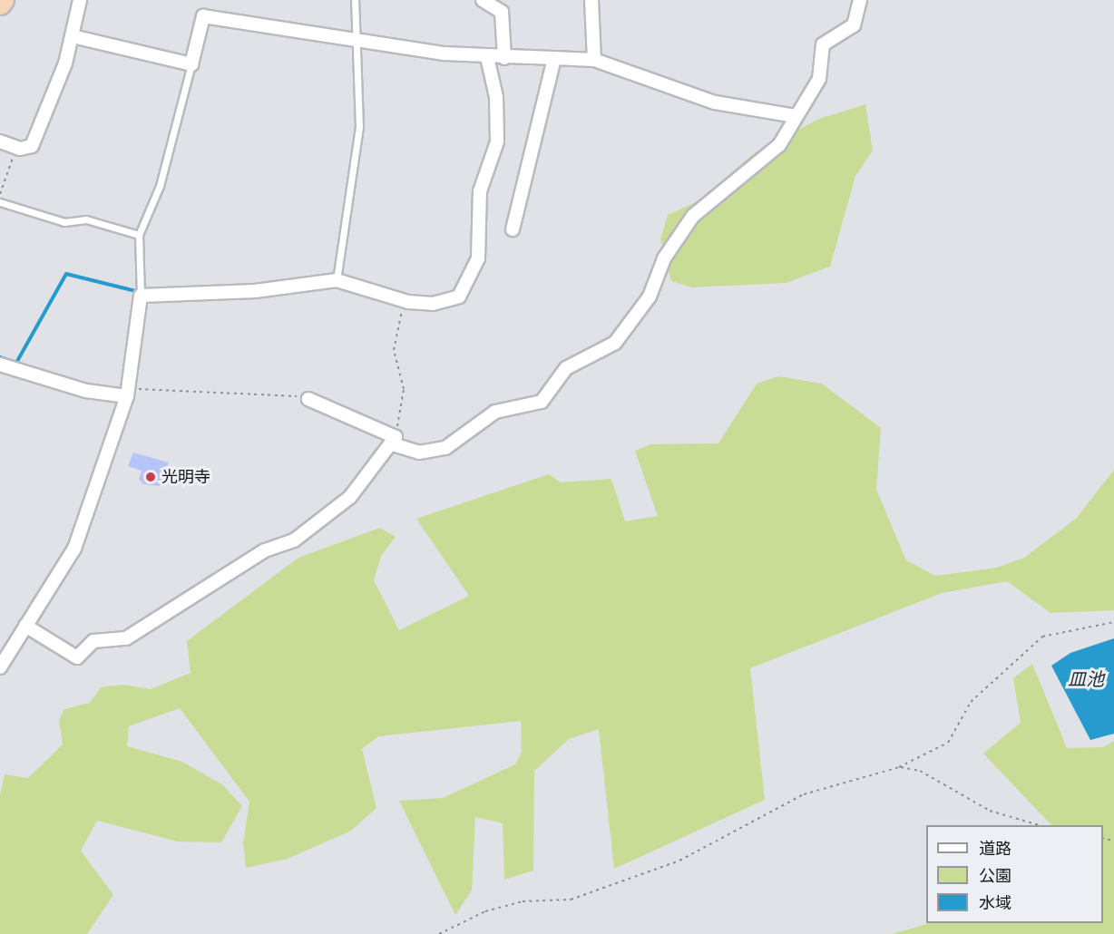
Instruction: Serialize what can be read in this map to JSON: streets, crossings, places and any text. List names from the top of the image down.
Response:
{
  "water": ["皿池"],
  "places": ["光明寺"],
  "legend": ["道路", "公園", "水域"]
}
